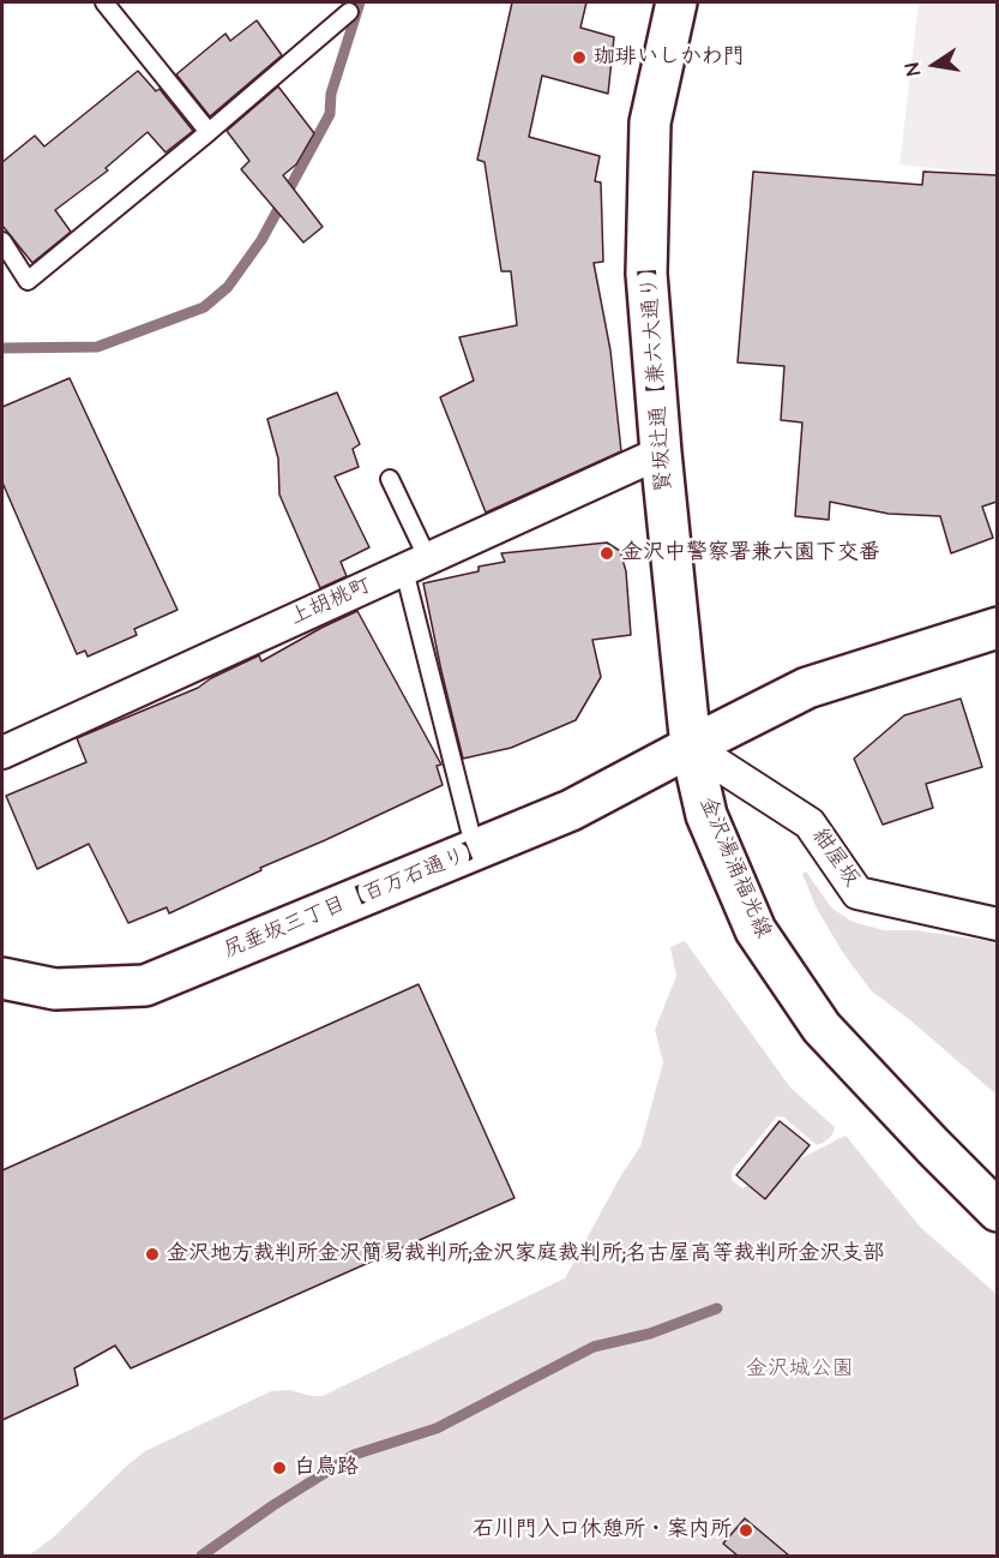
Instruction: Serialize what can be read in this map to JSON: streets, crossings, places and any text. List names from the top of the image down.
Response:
{
  "streets": {
    "main road": ["賢坂辻通【兼六大通り】", "金沢湯涌福光線", "尻垂坂三丁目【百万石通り】"],
    "street": ["上胡桃町", "紺屋坂"]
  },
  "crossings": [
    ["賢坂辻通【兼六大通り】", "上胡桃町"],
    ["賢坂辻通【兼六大通り】", "紺屋坂"],
    ["賢坂辻通【兼六大通り】", "金沢湯涌福光線"],
    ["賢坂辻通【兼六大通り】", "尻垂坂三丁目【百万石通り】"],
    ["紺屋坂", "金沢湯涌福光線"],
    ["紺屋坂", "尻垂坂三丁目【百万石通り】"],
    ["金沢湯涌福光線", "尻垂坂三丁目【百万石通り】"]
  ],
  "parks": ["金沢城公園"],
  "places": [
    "珈琲いしかわ門",
    "金沢中警察署兼六園下交番",
    "金沢地方裁判所金沢簡易裁判所;金沢家庭裁判所;名古屋高等裁判所金沢支部",
    "白鳥路",
    "石川門入口休憩所・案内所"
  ],
  "north": "left"
}
